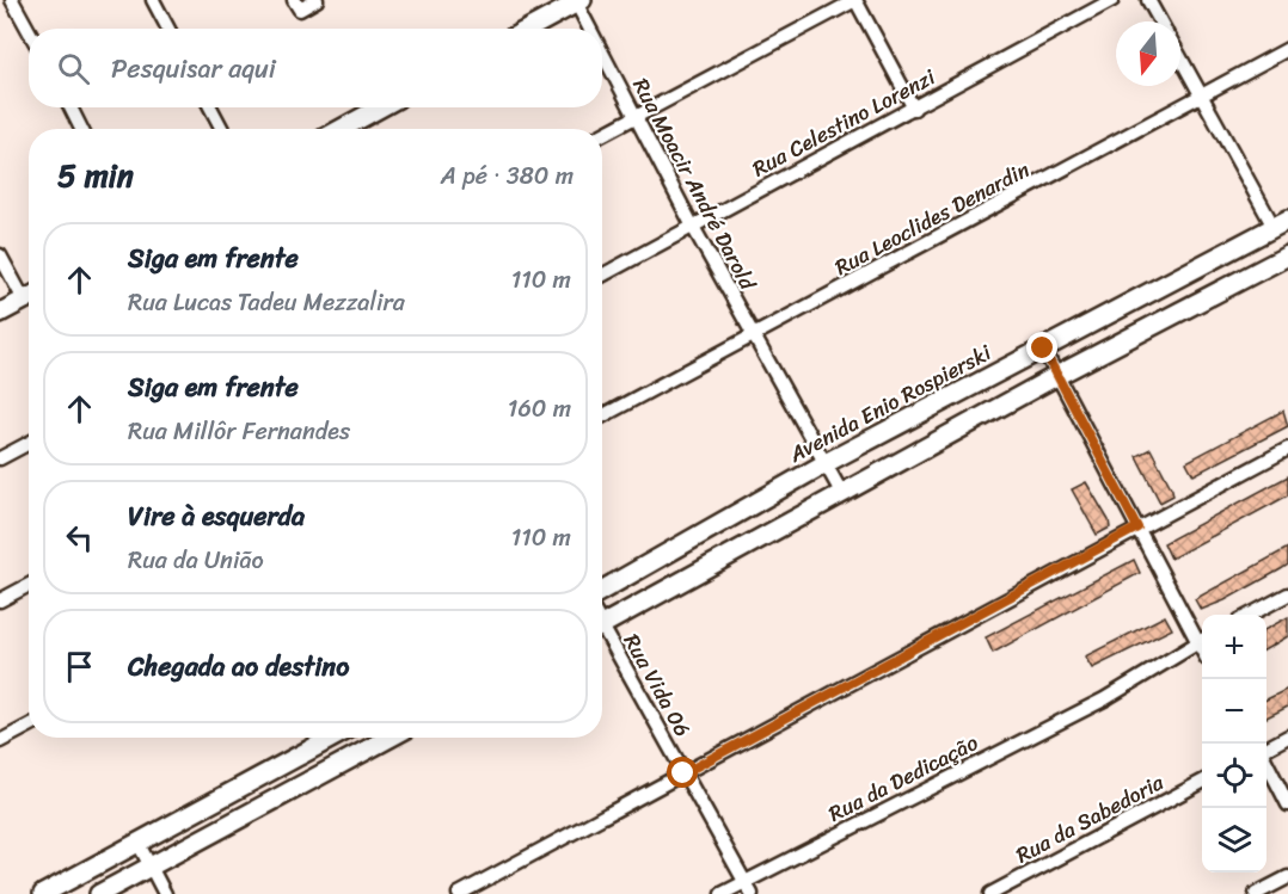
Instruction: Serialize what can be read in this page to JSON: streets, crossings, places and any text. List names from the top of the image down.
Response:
{
  "streets": {
    "street": [
      "Rua Celestino Lorenzi",
      "Rua Moacir André Darold",
      "Rua Leoclides Denardin",
      "Avenida Enio Rospierski",
      "Rua Vida 06",
      "Rua da Dedicação",
      "Rua da Sabedoria"
    ]
  },
  "crossings": [
    ["Rua Celestino Lorenzi", "Rua Moacir André Darold"],
    ["Rua Moacir André Darold", "Rua Leoclides Denardin"],
    ["Rua Moacir André Darold", "Avenida Enio Rospierski"],
    ["Rua Vida 06", "Rua da Dedicação"]
  ],
  "north": "bottom",
  "page": {
    "search": "Pesquisar aqui",
    "heading": ["5 min", "A pé · 380 m"],
    "list": [
      ["Siga em frente", "Rua Lucas Tadeu Mezzalira", "110 m"],
      ["Siga em frente", "Rua Millôr Fernandes", "160 m"],
      ["Vire à esquerda", "Rua da União", "110 m"],
      "Chegada ao destino"
    ],
    "map_buttons": ["+", "−"]
  }
}
